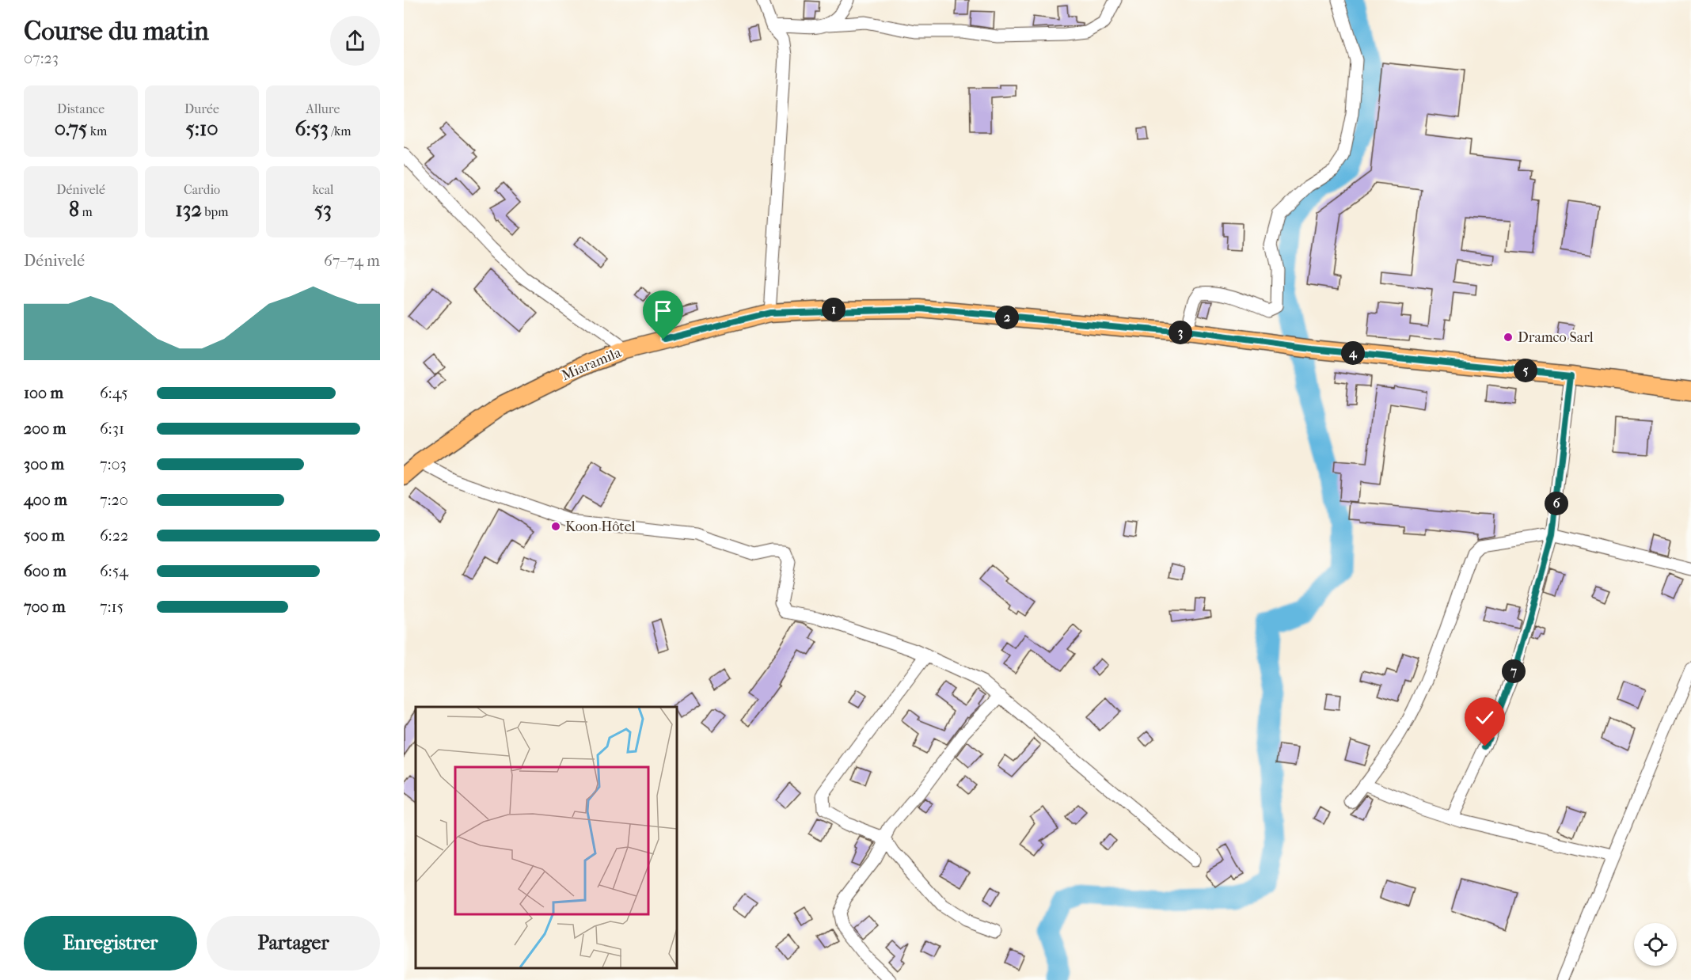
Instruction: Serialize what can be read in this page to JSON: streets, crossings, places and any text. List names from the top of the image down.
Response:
{
  "streets": {
    "main road": ["Miaramila"]
  },
  "places": ["Dramco Sarl", "Koon Hôtel"],
  "page": {
    "heading": ["Course du matin", "07:23"],
    "stats": [
      ["Distance", "0.75 km"],
      ["Durée", "5:10"],
      ["Allure", "6:53 /km"],
      ["Dénivelé", "8 m"],
      ["Cardio", "132 bpm"],
      ["kcal", "53"]
    ],
    "chart": ["Dénivelé", "67–74 m"],
    "pins": [
      "1",
      "2",
      "3",
      "4",
      "5",
      "6",
      "7"
    ],
    "list": [
      {
        "name": "100 m",
        "note": "6:45"
      },
      {
        "name": "200 m",
        "note": "6:31"
      },
      {
        "name": "300 m",
        "note": "7:03"
      },
      {
        "name": "400 m",
        "note": "7:20"
      },
      {
        "name": "500 m",
        "note": "6:22"
      },
      {
        "name": "600 m",
        "note": "6:54"
      },
      {
        "name": "700 m",
        "note": "7:15"
      }
    ],
    "buttons": ["Enregistrer", "Partager"]
  }
}
